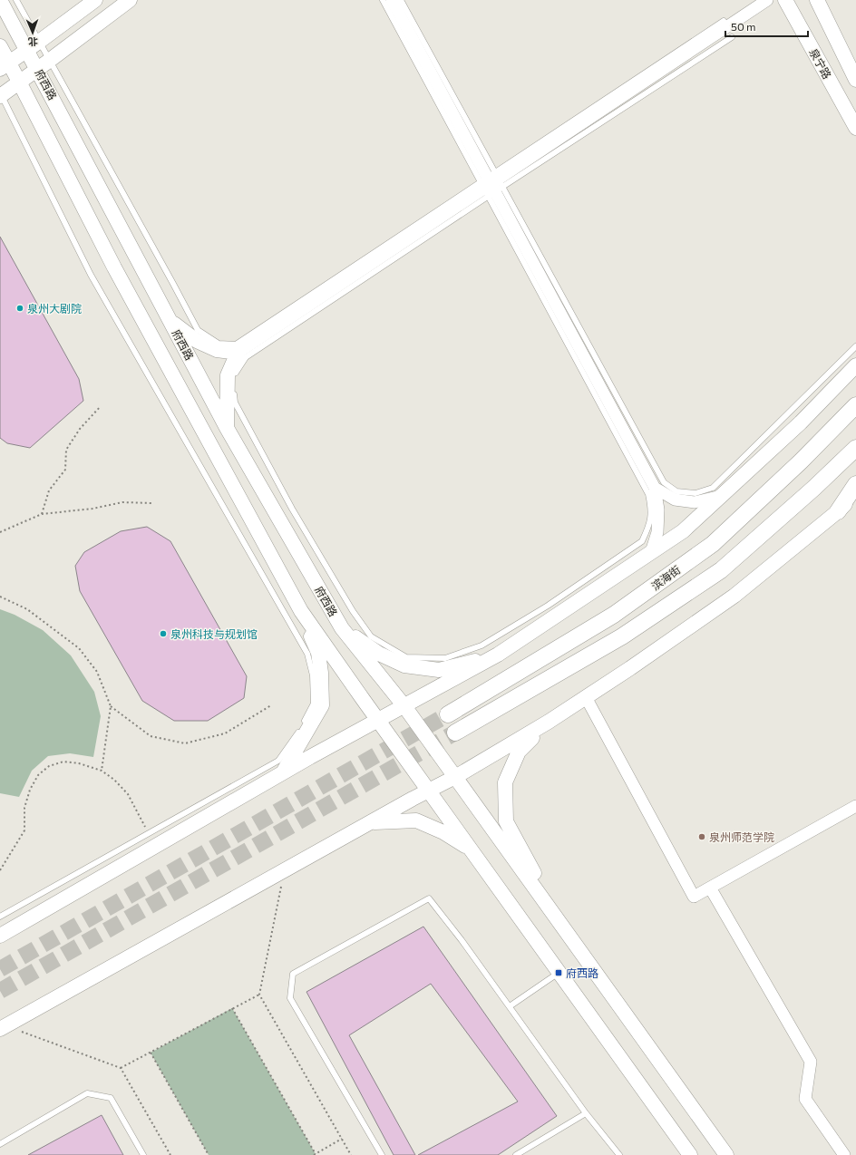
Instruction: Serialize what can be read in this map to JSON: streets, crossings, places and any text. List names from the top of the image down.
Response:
{
  "streets": {
    "main road": ["滨海街"],
    "street": ["泉宁路", "府西路"]
  },
  "places": {
    "other": ["泉州大剧院", "泉州科技与规划馆", "泉州师范学院"],
    "transit": ["府西路"]
  },
  "scale_bar": "50 m",
  "north": "bottom"
}
